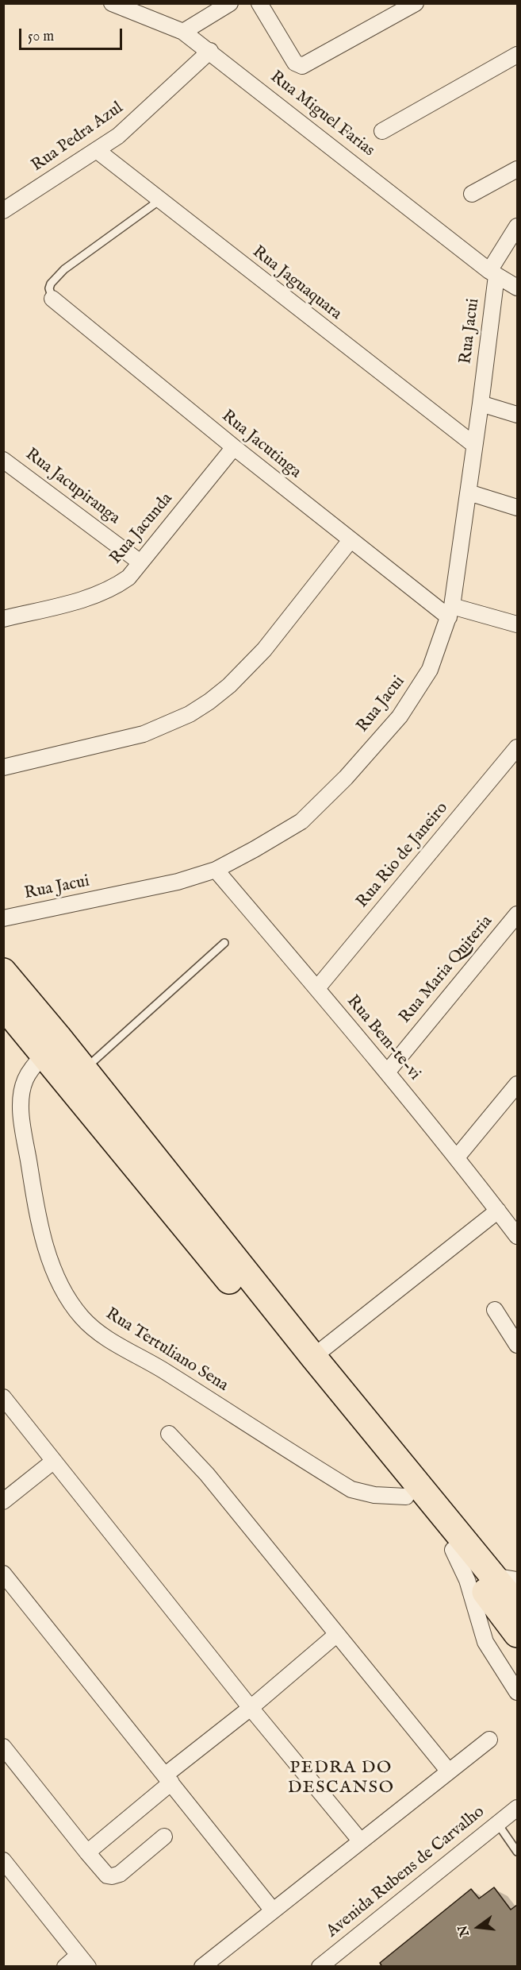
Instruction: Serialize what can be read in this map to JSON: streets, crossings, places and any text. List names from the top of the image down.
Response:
{
  "streets": {
    "street": [
      "Rua Miguel Farias",
      "Rua Pedra Azul",
      "Rua Jaguaquara",
      "Rua Jacui",
      "Rua Jacutinga",
      "Rua Jacupiranga",
      "Rua Jacunda",
      "Rua Rio de Janeiro",
      "Rua Maria Quiteria",
      "Rua Bem-te-vi",
      "Rua Tertuliano Sena",
      "Avenida Rubens de Carvalho"
    ]
  },
  "crossings": [
    ["Rua Miguel Farias", "Rua Pedra Azul"],
    ["Rua Miguel Farias", "Rua Jacui"],
    ["Rua Pedra Azul", "Rua Jaguaquara"],
    ["Rua Jaguaquara", "Rua Jacui"],
    ["Rua Jacui", "Rua Jacutinga"],
    ["Rua Jacui", "Rua Bem-te-vi"],
    ["Rua Jacutinga", "Rua Jacunda"],
    ["Rua Jacupiranga", "Rua Jacunda"],
    ["Rua Rio de Janeiro", "Rua Bem-te-vi"],
    ["Rua Maria Quiteria", "Rua Bem-te-vi"]
  ],
  "districts": ["PEDRA DO DESCANSO"],
  "scale_bar": "50 m",
  "north": "left"
}
